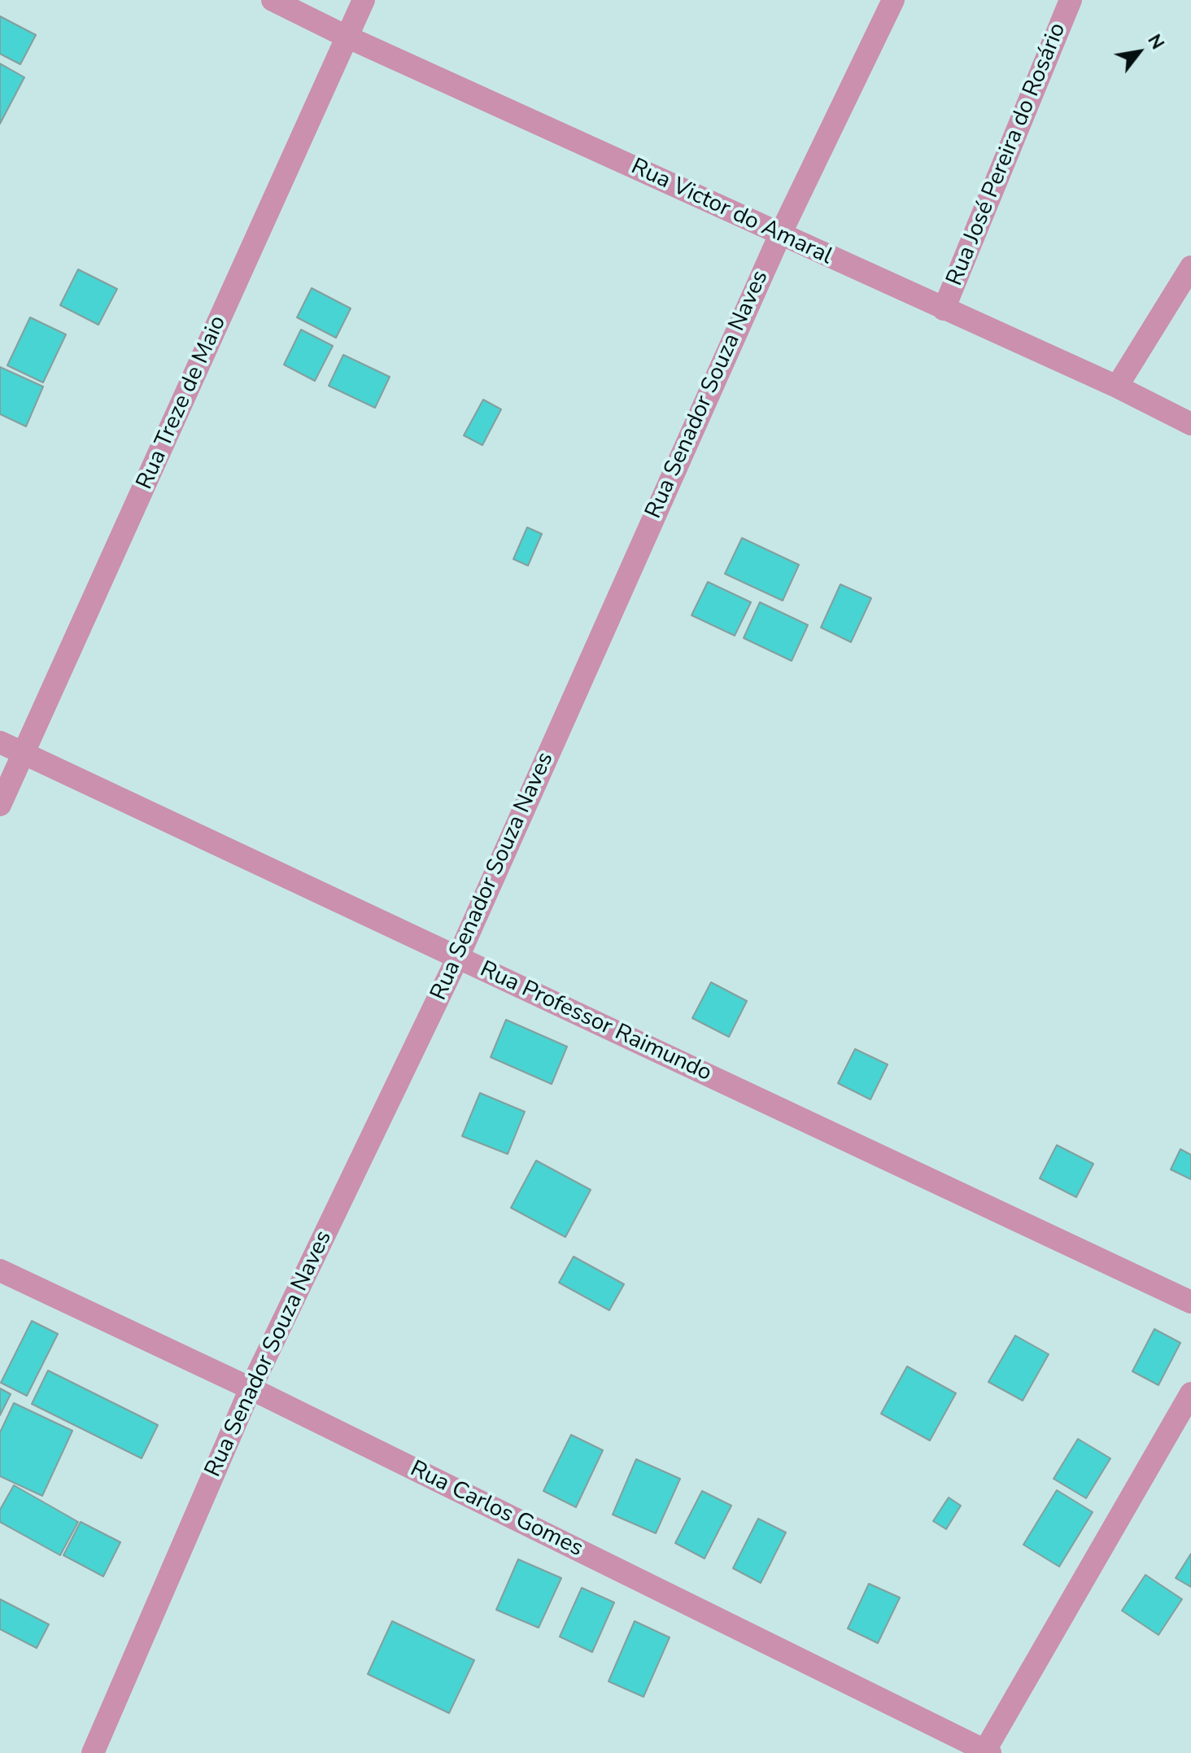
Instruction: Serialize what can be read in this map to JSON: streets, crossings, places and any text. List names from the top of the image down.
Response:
{
  "streets": {
    "street": [
      "Rua José Pereira do Rosário",
      "Rua Victor do Amaral",
      "Rua Senador Souza Naves",
      "Rua Treze de Maio",
      "Rua Professor Raimundo",
      "Rua Carlos Gomes"
    ]
  },
  "crossings": [
    ["Rua José Pereira do Rosário", "Rua Victor do Amaral"],
    ["Rua Victor do Amaral", "Rua Senador Souza Naves"],
    ["Rua Victor do Amaral", "Rua Treze de Maio"],
    ["Rua Senador Souza Naves", "Rua Professor Raimundo"],
    ["Rua Senador Souza Naves", "Rua Carlos Gomes"],
    ["Rua Treze de Maio", "Rua Professor Raimundo"]
  ],
  "north": "top right"
}
